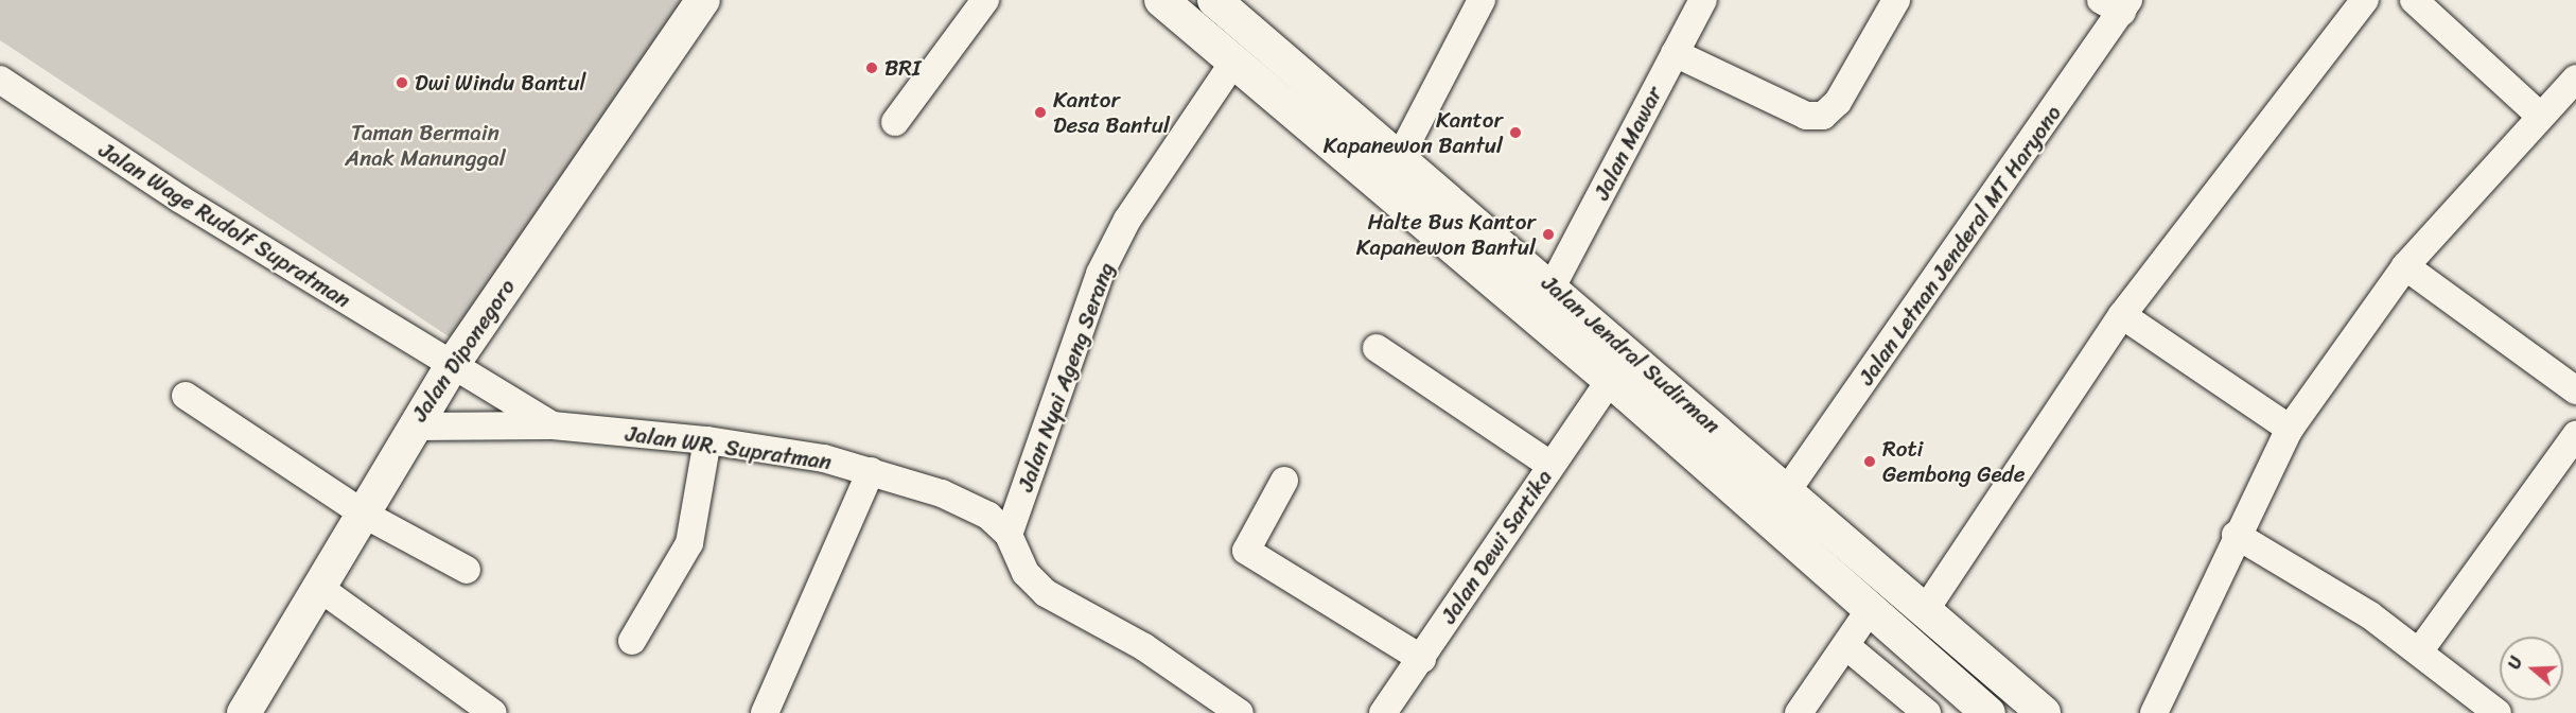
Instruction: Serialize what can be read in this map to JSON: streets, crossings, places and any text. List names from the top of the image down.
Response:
{
  "streets": {
    "main road": ["Jalan Diponegoro", "Jalan Jendral Sudirman"],
    "street": [
      "Jalan Mawar",
      "Jalan Wage Rudolf Supratman",
      "Jalan Letnan Jenderal MT Haryono",
      "Jalan Nyai Ageng Serang",
      "Jalan WR. Supratman",
      "Jalan Dewi Sartika"
    ]
  },
  "crossings": [
    ["Jalan Mawar", "Jalan Jendral Sudirman"],
    ["Jalan Wage Rudolf Supratman", "Jalan Diponegoro"],
    ["Jalan Wage Rudolf Supratman", "Jalan WR. Supratman"],
    ["Jalan Letnan Jenderal MT Haryono", "Jalan Jendral Sudirman"],
    ["Jalan Diponegoro", "Jalan WR. Supratman"],
    ["Jalan Jendral Sudirman", "Jalan Nyai Ageng Serang"],
    ["Jalan Jendral Sudirman", "Jalan Dewi Sartika"],
    ["Jalan Nyai Ageng Serang", "Jalan WR. Supratman"]
  ],
  "parks": ["Taman Bermain Anak Manunggal"],
  "places": [
    "BRI",
    "Dwi Windu Bantul",
    "Kantor Desa Bantul",
    "Kantor Kapanewon Bantul",
    "Halte Bus Kantor Kapanewon Bantul",
    "Roti Gembong Gede"
  ],
  "north": "left"
}
